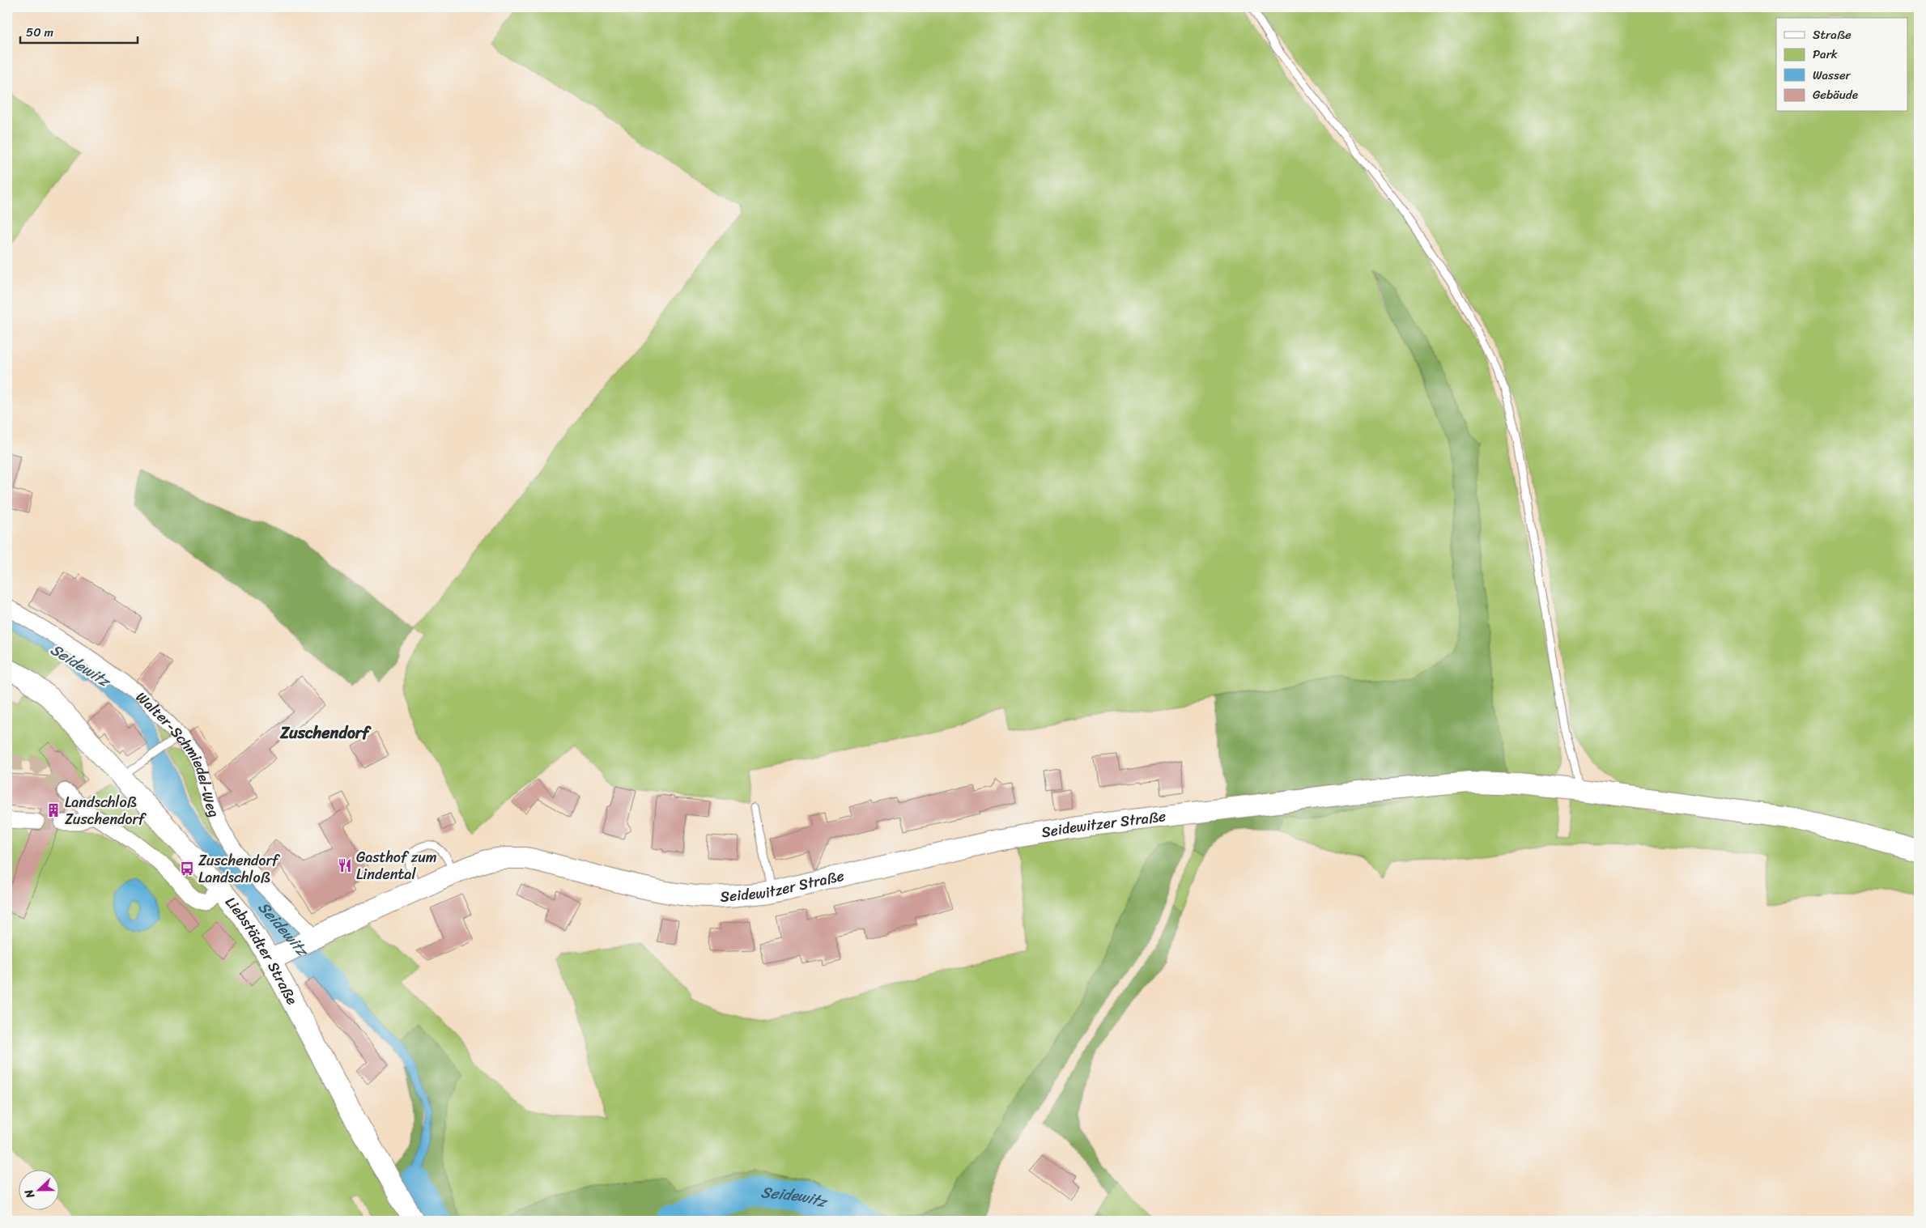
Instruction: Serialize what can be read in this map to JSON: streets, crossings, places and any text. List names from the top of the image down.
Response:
{
  "streets": {
    "street": ["Walter-Schmiedel-Weg", "Seidewitzer Straße", "Liebstädter Straße"]
  },
  "crossings": [
    ["Walter-Schmiedel-Weg", "Seidewitzer Straße"],
    ["Seidewitzer Straße", "Liebstädter Straße"]
  ],
  "districts": ["Zuschendorf"],
  "water": ["Seidewitz"],
  "places": {
    "building": ["Landschloß Zuschendorf"],
    "restaurant": ["Gasthof zum Lindental"],
    "bus stop": ["Zuschendorf Landschloß"]
  },
  "legend": [
    "Straße",
    "Park",
    "Wasser",
    "Gebäude"
  ],
  "scale_bar": "50 m",
  "north": "left"
}
